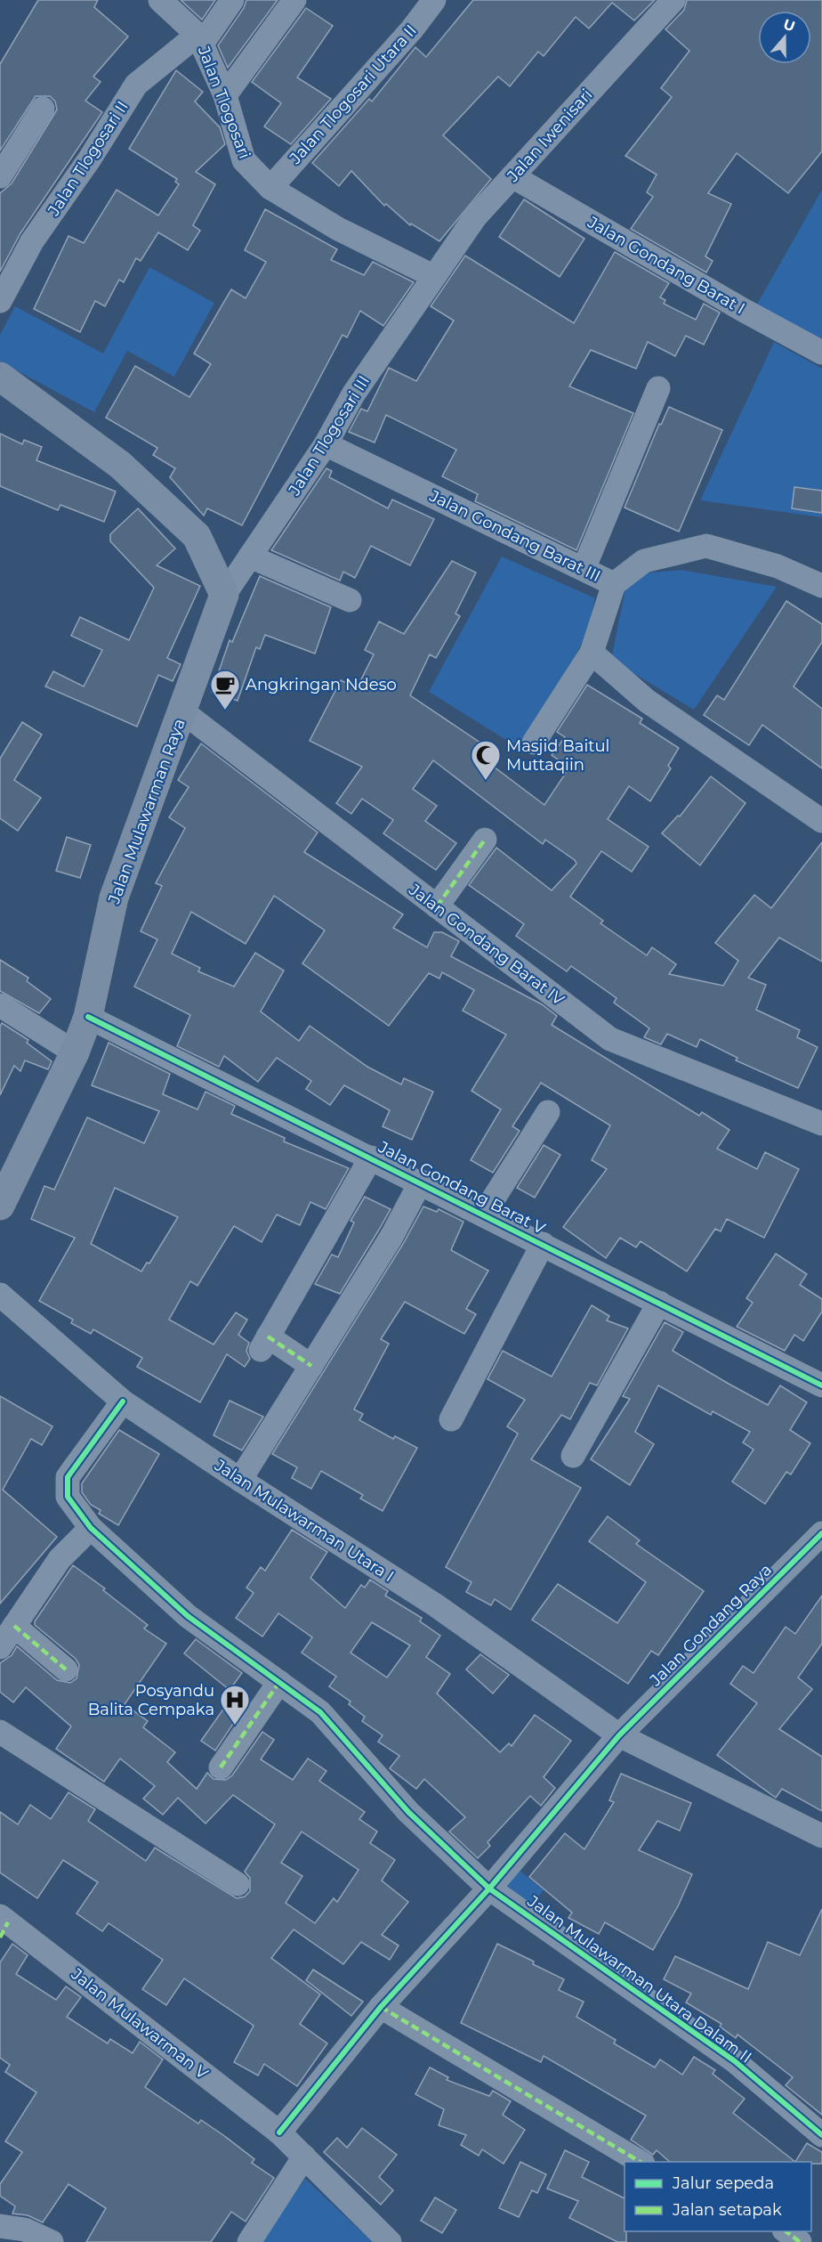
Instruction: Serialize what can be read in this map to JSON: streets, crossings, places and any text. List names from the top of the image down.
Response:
{
  "streets": {
    "main road": ["Jalan Mulawarman Raya"],
    "street": [
      "Jalan Tlogosari Utara II",
      "Jalan Tlogosari",
      "Jalan Iwenisari",
      "Jalan Tlogosari II",
      "Jalan Gondang Barat I",
      "Jalan Tlogosari III",
      "Jalan Gondang Barat III",
      "Jalan Gondang Barat IV",
      "Jalan Gondang Barat V",
      "Jalan Mulawarman Utara I",
      "Jalan Gondang Raya",
      "Jalan Mulawarman Utara Dalam II",
      "Jalan Mulawarman V"
    ]
  },
  "crossings": [
    ["Jalan Tlogosari Utara II", "Jalan Tlogosari"],
    ["Jalan Tlogosari", "Jalan Iwenisari"],
    ["Jalan Tlogosari", "Jalan Tlogosari II"],
    ["Jalan Tlogosari", "Jalan Tlogosari III"],
    ["Jalan Iwenisari", "Jalan Gondang Barat I"],
    ["Jalan Iwenisari", "Jalan Tlogosari III"],
    ["Jalan Tlogosari III", "Jalan Gondang Barat III"],
    ["Jalan Tlogosari III", "Jalan Mulawarman Raya"],
    ["Jalan Mulawarman Raya", "Jalan Gondang Barat IV"],
    ["Jalan Mulawarman Raya", "Jalan Gondang Barat V"],
    ["Jalan Mulawarman Utara I", "Jalan Gondang Raya"],
    ["Jalan Mulawarman Utara I", "Jalan Mulawarman Utara Dalam II"],
    ["Jalan Gondang Raya", "Jalan Mulawarman Utara Dalam II"],
    ["Jalan Gondang Raya", "Jalan Mulawarman V"]
  ],
  "places": {
    "cafe": ["Angkringan Ndeso"],
    "mosque": ["Masjid Baitul Muttaqiin"],
    "hospital": ["Posyandu Balita Cempaka"]
  },
  "legend": ["Jalur sepeda", "Jalan setapak"],
  "north": "top"
}
